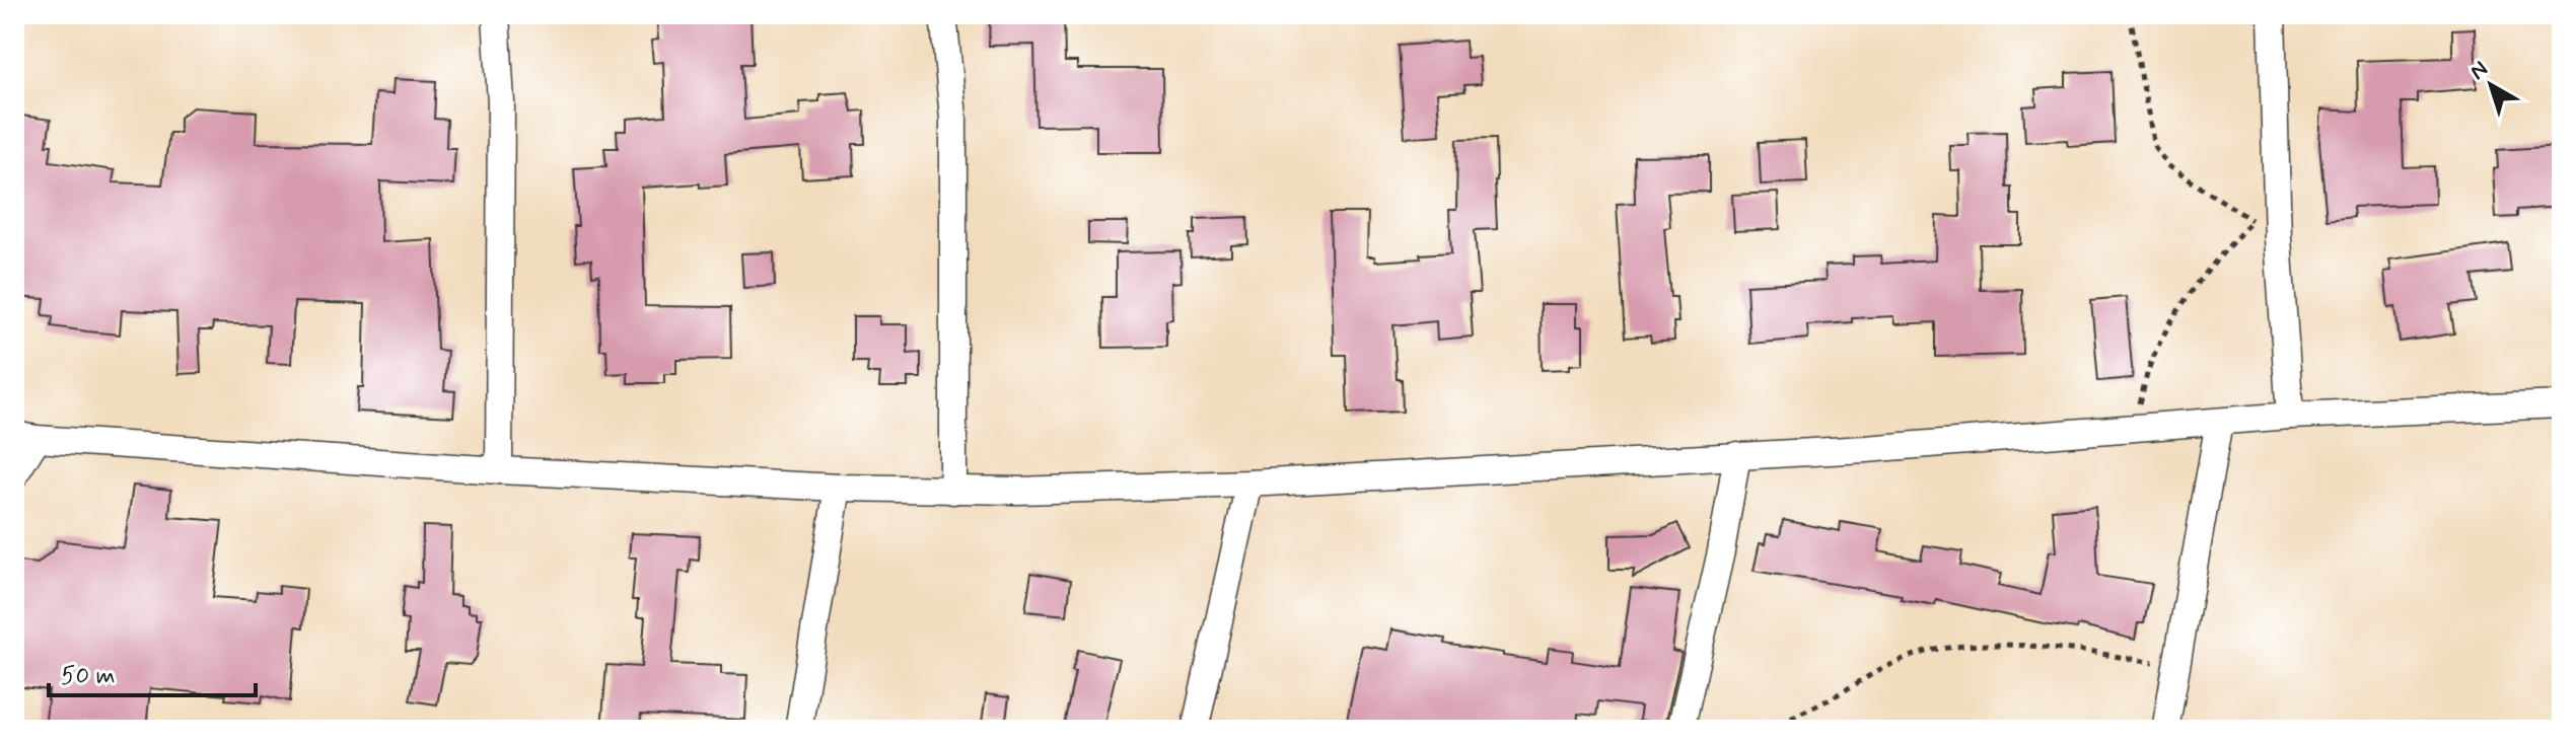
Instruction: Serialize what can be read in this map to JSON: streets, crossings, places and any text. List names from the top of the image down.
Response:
{
  "scale_bar": "50 m",
  "north": "top left"
}
